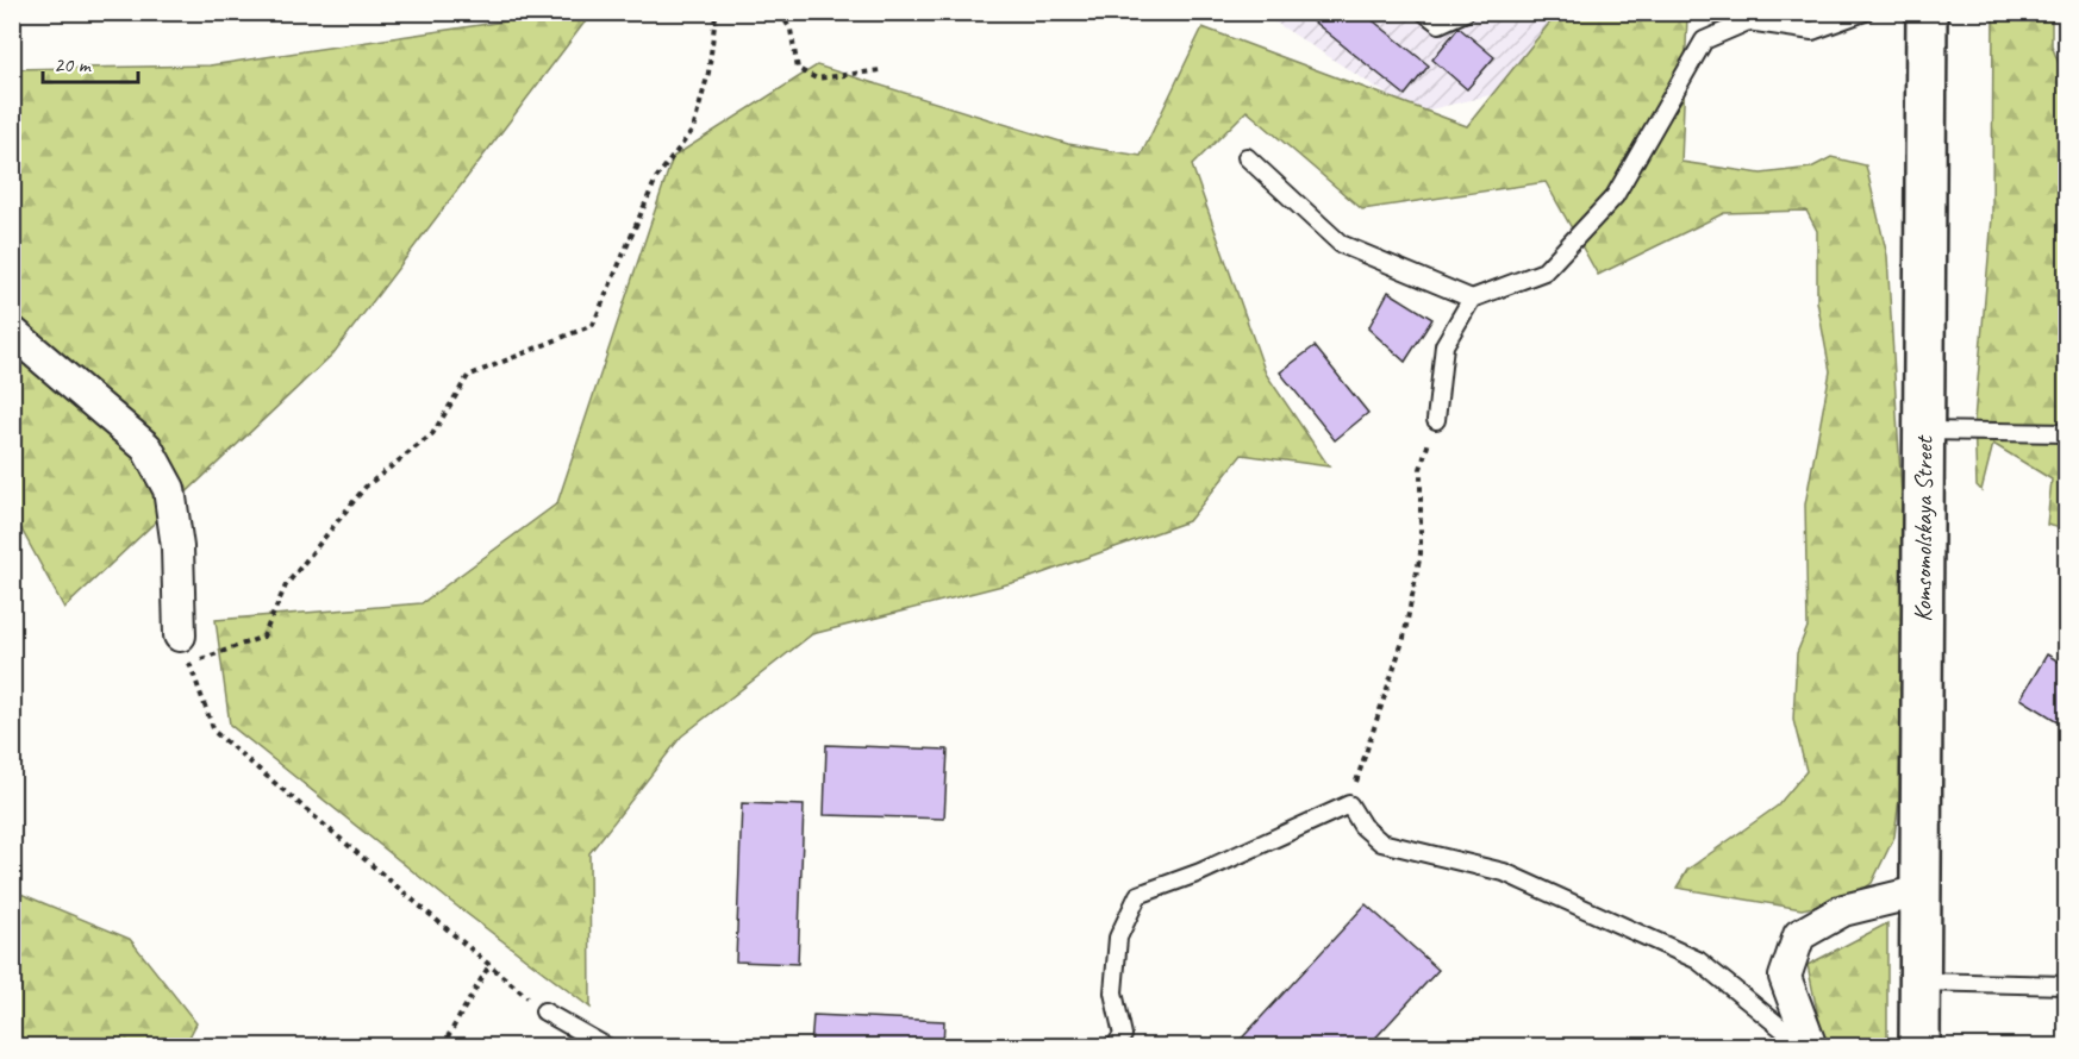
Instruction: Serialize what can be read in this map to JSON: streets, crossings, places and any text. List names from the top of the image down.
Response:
{
  "streets": {
    "main road": ["Komsomolskaya Street"]
  },
  "scale_bar": "20 m"
}
